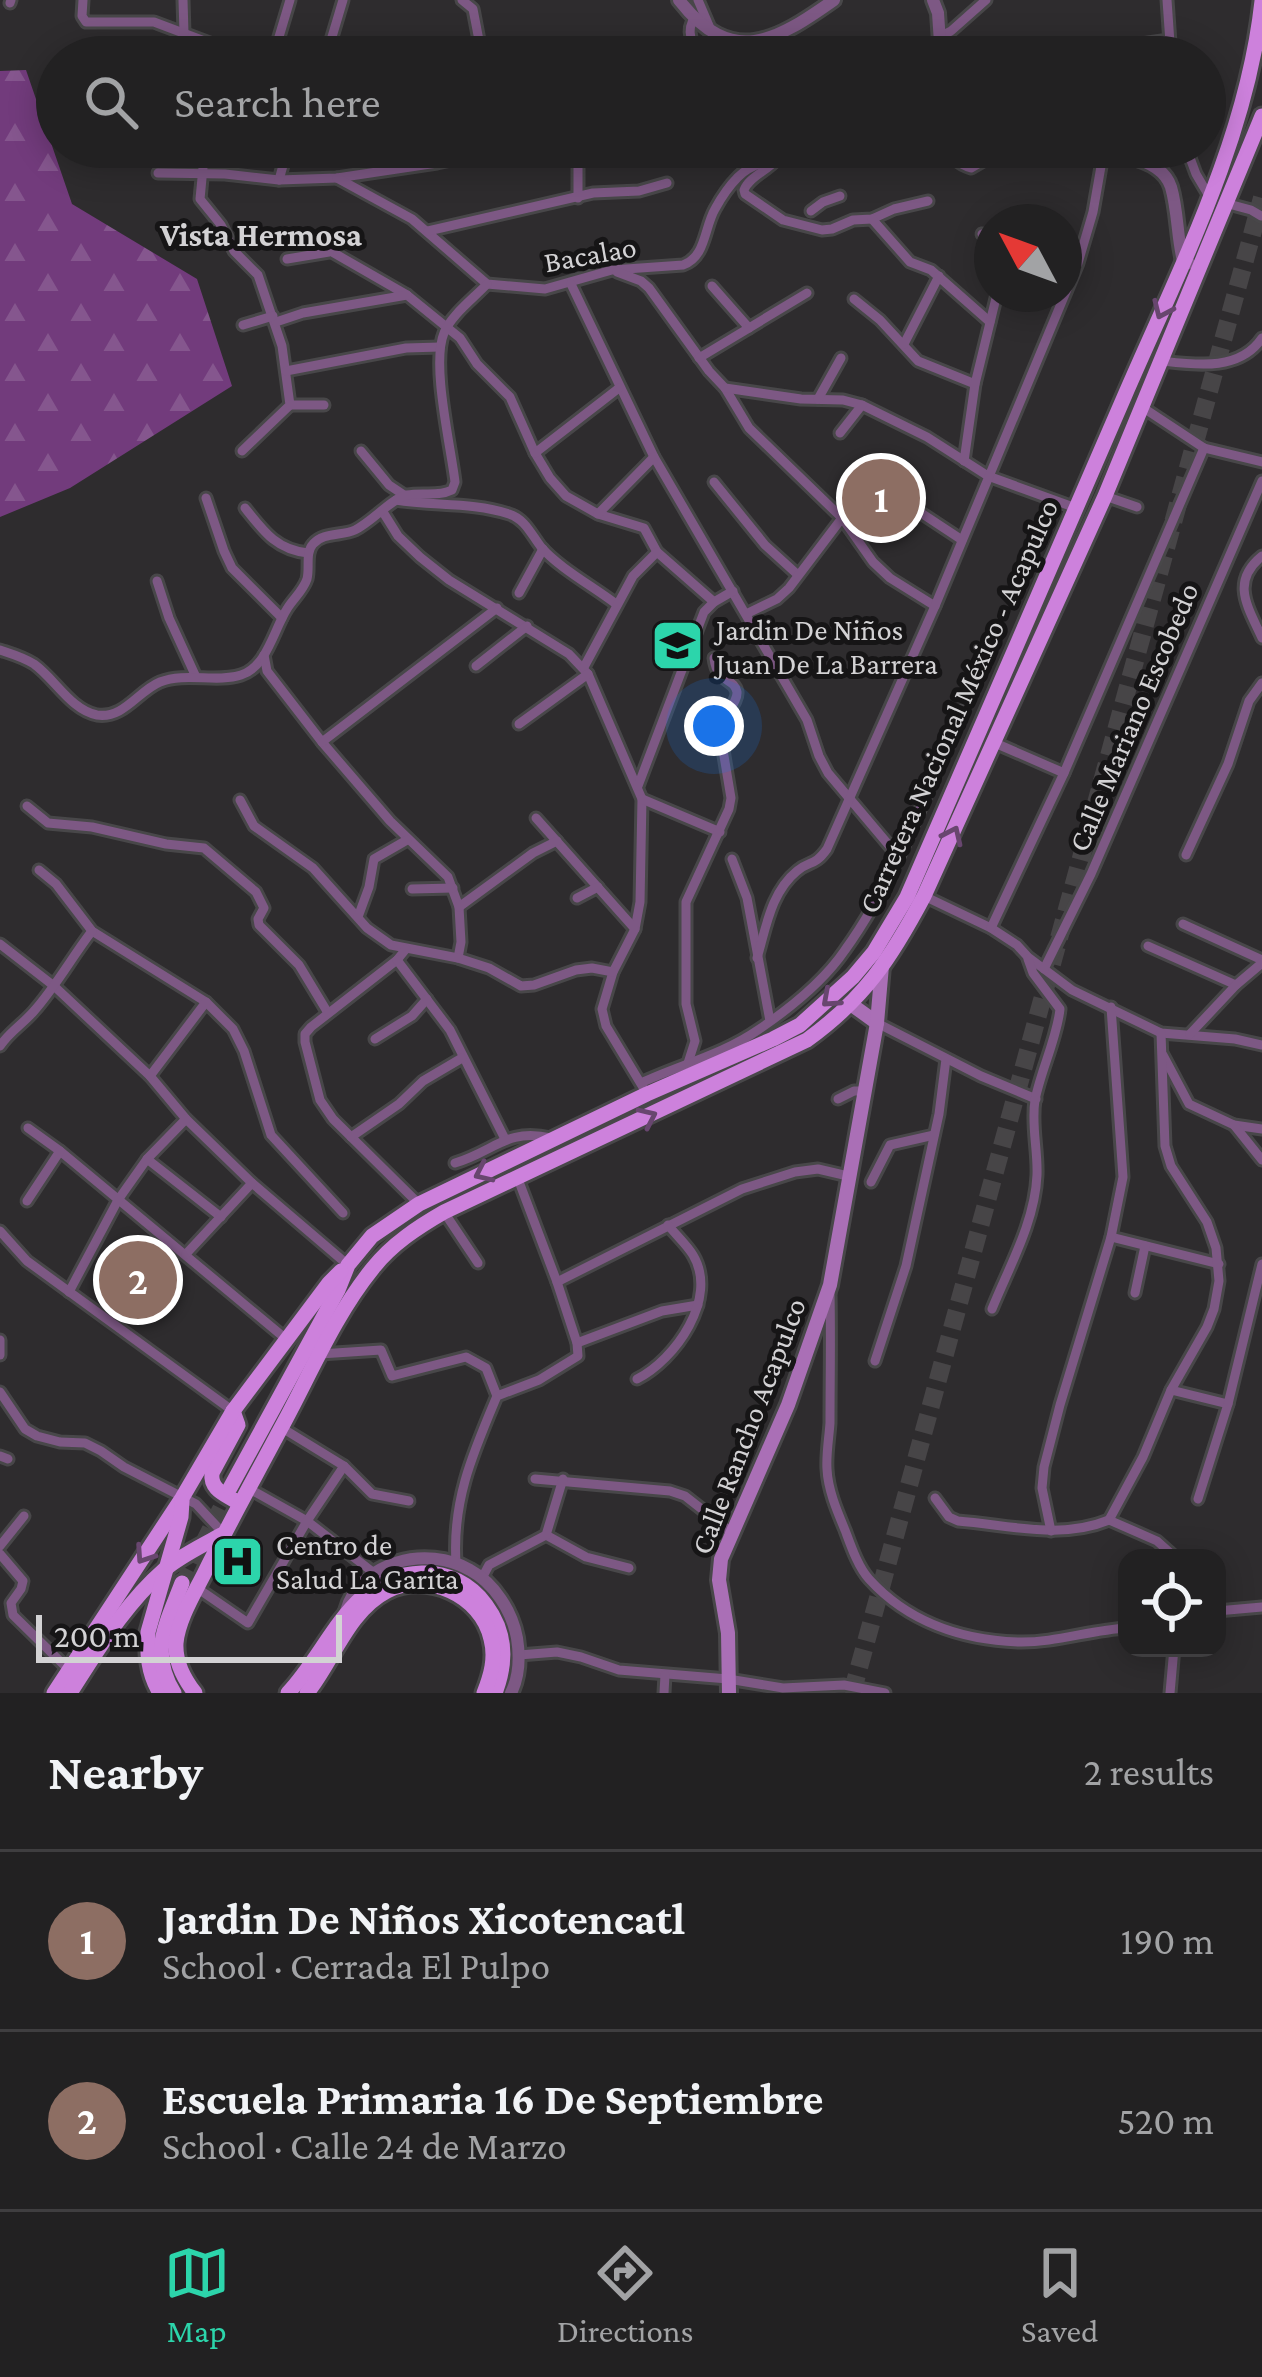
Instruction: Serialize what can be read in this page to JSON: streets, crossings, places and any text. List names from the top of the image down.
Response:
{
  "streets": {
    "main road": ["Carretera Nacional México - Acapulco", "Calle Rancho Acapulco"],
    "street": ["Bacalao", "Calle Mariano Escobedo"]
  },
  "crossings": [
    ["Carretera Nacional México - Acapulco", "Calle Rancho Acapulco"]
  ],
  "districts": ["Vista Hermosa"],
  "places": {
    "school or university": ["Jardin De Niños Juan De La Barrera"],
    "hospital": ["Centro de Salud La Garita"]
  },
  "scale_bar": "200 m",
  "north": "top left",
  "page": {
    "search": "Search here",
    "pins": ["1", "2"],
    "scale": "200 m",
    "heading": ["Nearby", "2 results"],
    "list": [
      {
        "mark": "1",
        "name": "Jardin De Niños Xicotencatl",
        "note": "School · Cerrada El Pulpo",
        "value": "190 m"
      },
      {
        "mark": "2",
        "name": "Escuela Primaria 16 De Septiembre",
        "note": "School · Calle 24 de Marzo",
        "value": "520 m"
      }
    ],
    "nav": ["Map", "Directions", "Saved"]
  }
}
